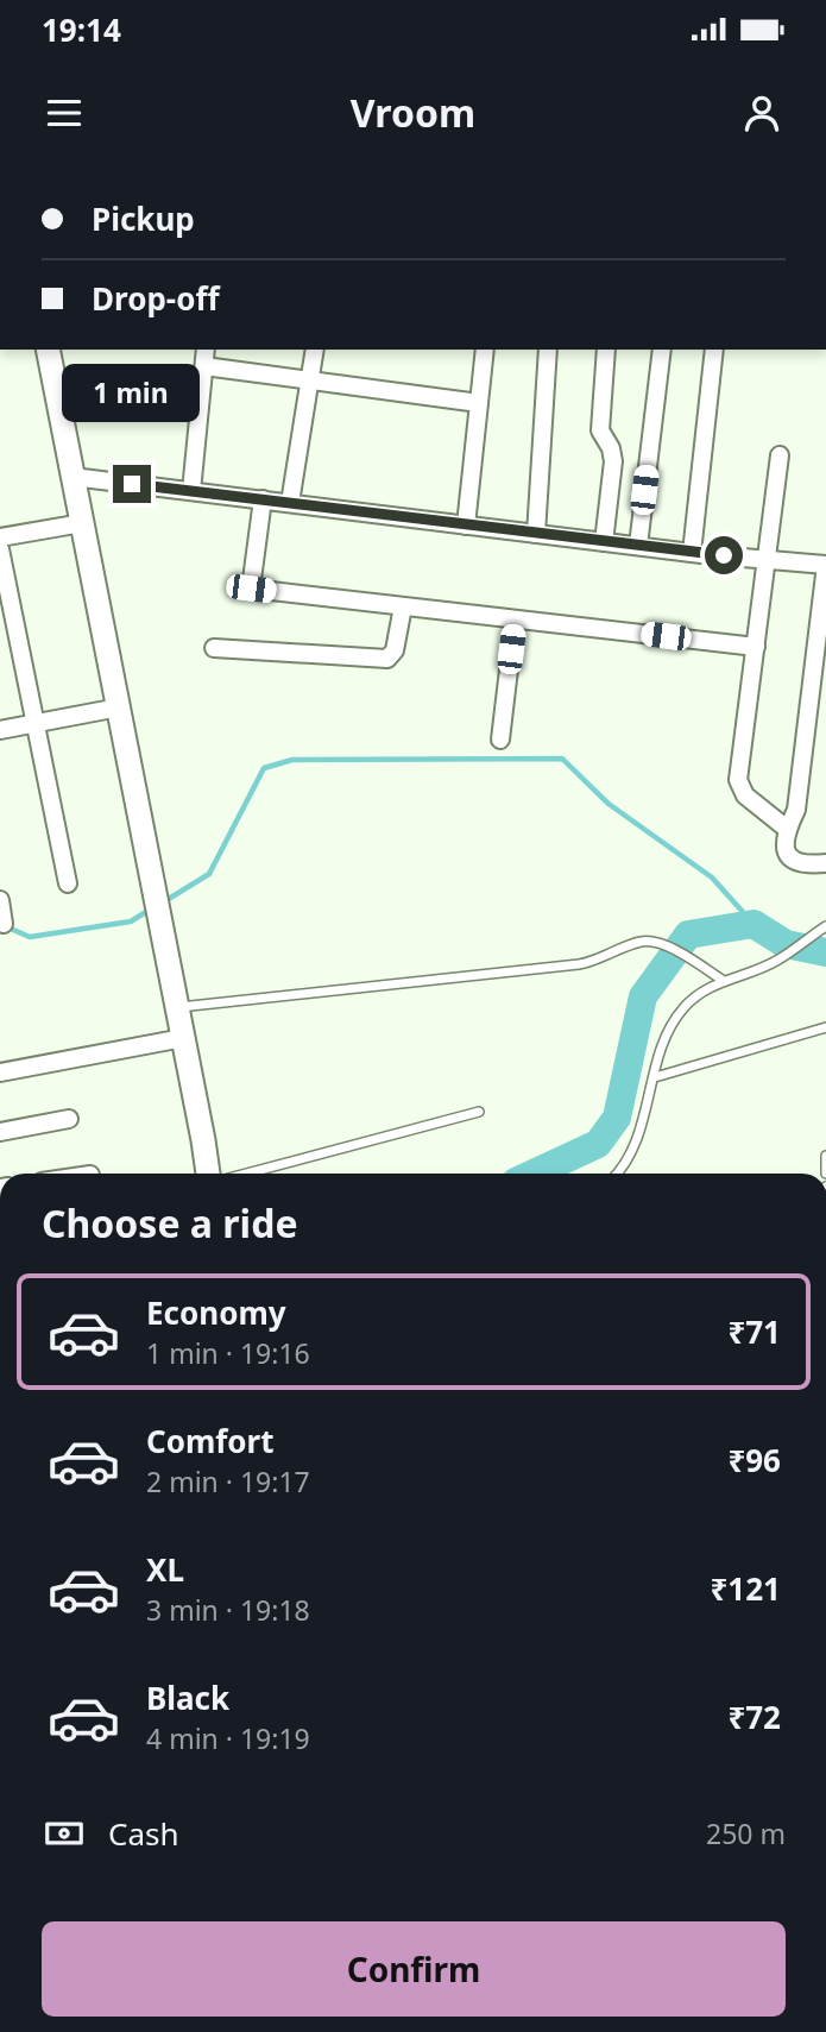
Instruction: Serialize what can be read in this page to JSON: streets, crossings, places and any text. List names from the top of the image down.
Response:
{
  "page": {
    "status": "19:14",
    "header": "Vroom",
    "banner": ["Pickup", "Drop-off"],
    "bubble": "1 min",
    "heading": "Choose a ride",
    "list": [
      {
        "name": "Economy",
        "note": "1 min · 19:16",
        "value": "₹71"
      },
      {
        "name": "Comfort",
        "note": "2 min · 19:17",
        "value": "₹96"
      },
      {
        "name": "XL",
        "note": "3 min · 19:18",
        "value": "₹121"
      },
      {
        "name": "Black",
        "note": "4 min · 19:19",
        "value": "₹72"
      }
    ],
    "pay": ["Cash", "250 m"],
    "buttons": "Confirm"
  }
}
